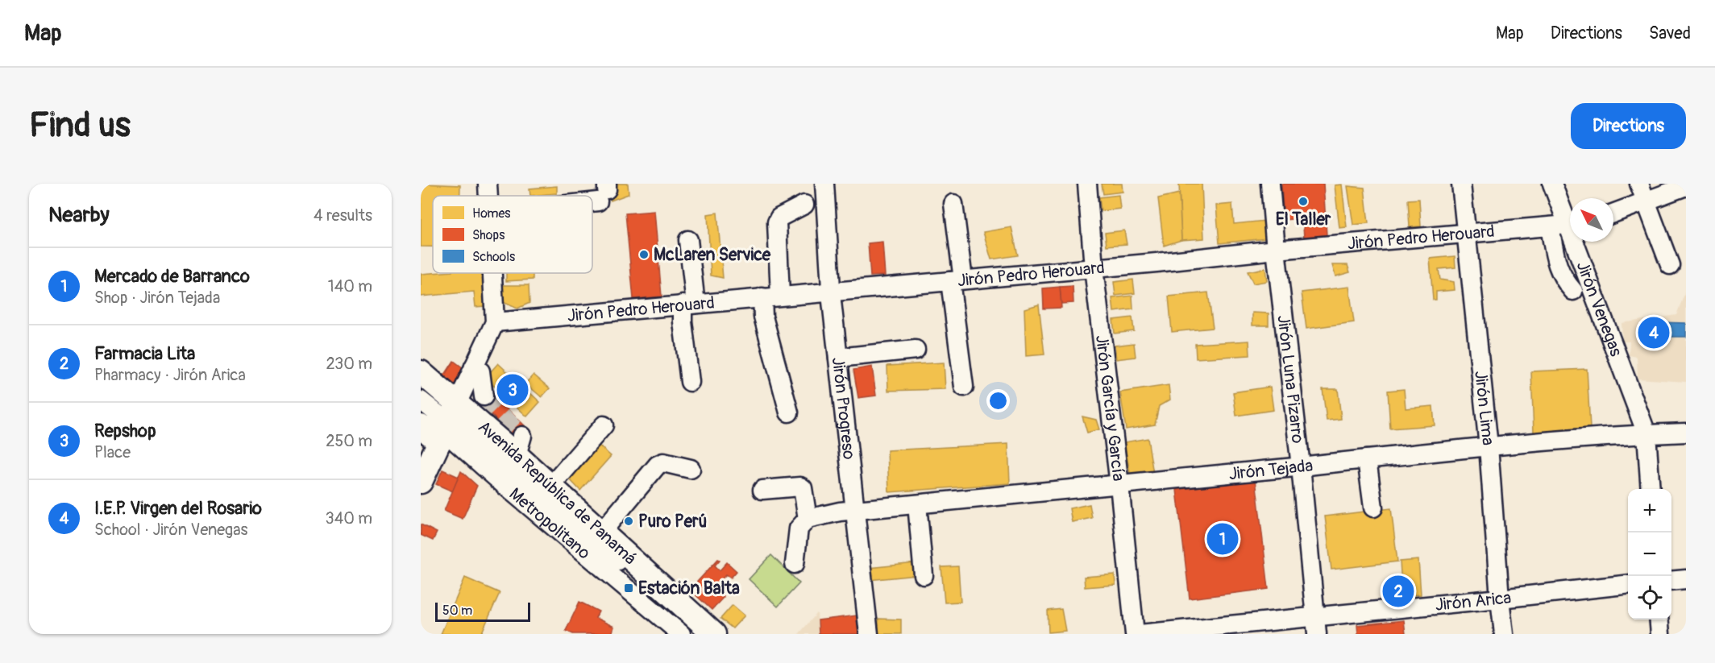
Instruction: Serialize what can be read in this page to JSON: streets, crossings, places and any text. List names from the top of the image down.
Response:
{
  "streets": {
    "main road": ["Avenida República de Panamá"],
    "street": [
      "Jirón Pedro Herouard",
      "Jirón Venegas",
      "Jirón Luna Pizarro",
      "Jirón Lima",
      "Jirón Progreso",
      "Jirón García y García",
      "Jirón Tejada",
      "Metropolitano",
      "Jirón Arica"
    ]
  },
  "crossings": [
    ["Jirón Pedro Herouard", "Jirón Venegas"],
    ["Jirón Pedro Herouard", "Jirón Luna Pizarro"],
    ["Jirón Pedro Herouard", "Jirón Lima"],
    ["Jirón Pedro Herouard", "Jirón Progreso"],
    ["Jirón Pedro Herouard", "Jirón García y García"],
    ["Jirón Venegas", "Jirón Tejada"],
    ["Jirón Luna Pizarro", "Jirón Tejada"],
    ["Jirón Luna Pizarro", "Jirón Arica"],
    ["Jirón Lima", "Jirón Tejada"],
    ["Jirón Lima", "Jirón Arica"],
    ["Jirón Progreso", "Jirón Tejada"],
    ["Jirón García y García", "Jirón Tejada"],
    ["Avenida República de Panamá", "Metropolitano"]
  ],
  "places": {
    "other": ["El Taller", "McLaren Service", "Puro Perú"],
    "transit": ["Estación Balta"]
  },
  "legend": ["Homes", "Shops", "Schools"],
  "scale_bar": "50 m",
  "north": "top left",
  "page": {
    "header": "Map",
    "nav": ["Map", "Directions", "Saved"],
    "buttons": "Directions",
    "title": "Find us",
    "heading": ["Nearby", "4 results"],
    "list": [
      {
        "mark": "1",
        "name": "Mercado de Barranco",
        "note": "Shop · Jirón Tejada",
        "value": "140 m"
      },
      {
        "mark": "2",
        "name": "Farmacia Lita",
        "note": "Pharmacy · Jirón Arica",
        "value": "230 m"
      },
      {
        "mark": "3",
        "name": "Repshop",
        "note": "Place",
        "value": "250 m"
      },
      {
        "mark": "4",
        "name": "I.E.P. Virgen del Rosario",
        "note": "School · Jirón Venegas",
        "value": "340 m"
      }
    ],
    "pins": [
      "4",
      "3",
      "1",
      "2"
    ],
    "map_buttons": ["+", "−"],
    "scale": "50 m"
  }
}
